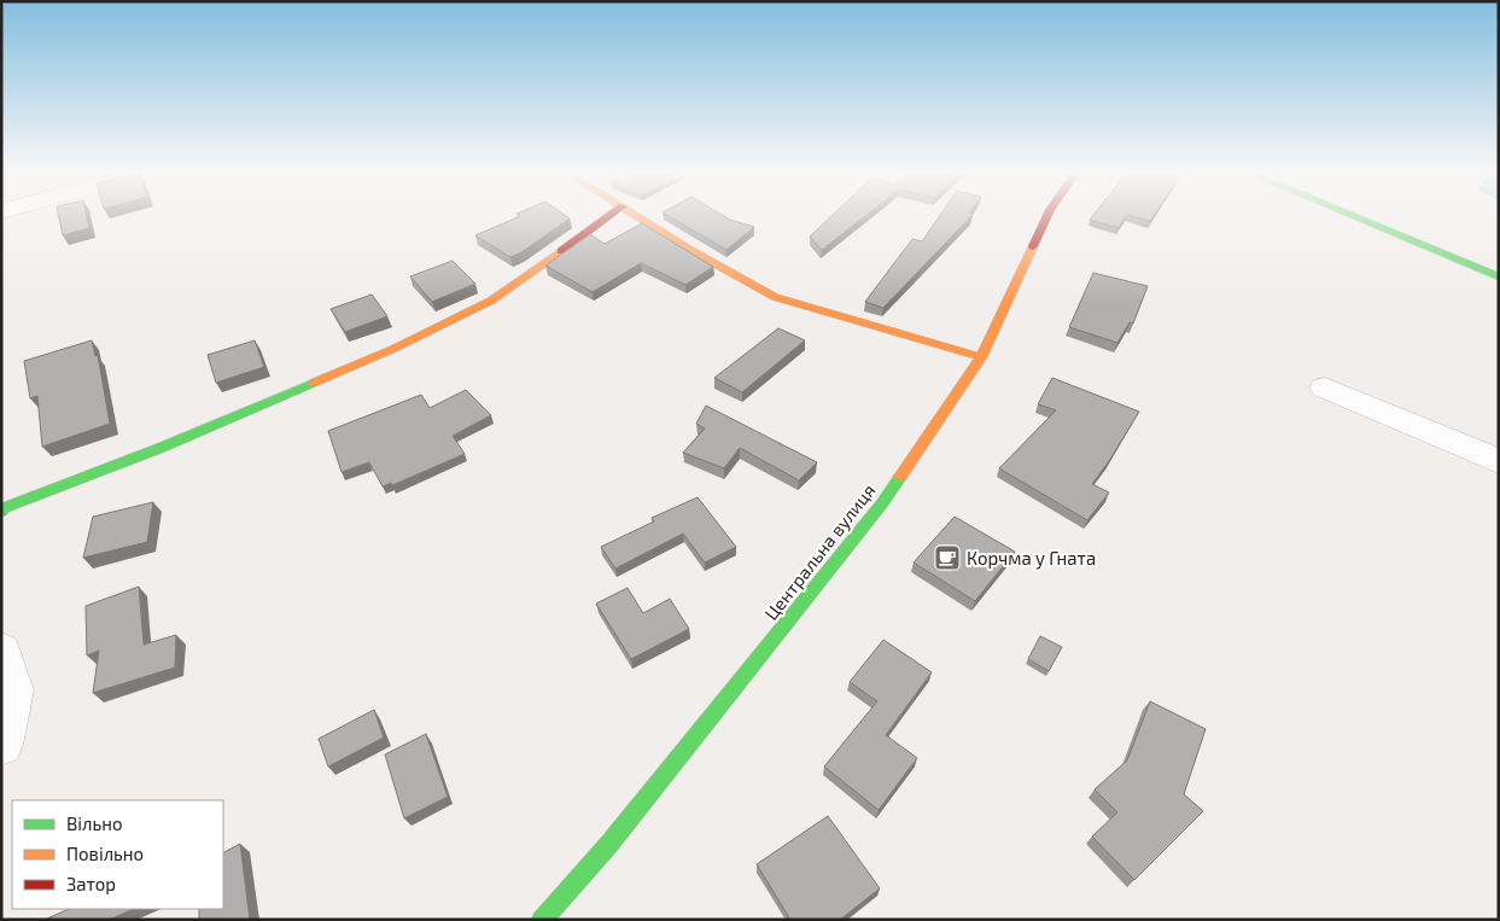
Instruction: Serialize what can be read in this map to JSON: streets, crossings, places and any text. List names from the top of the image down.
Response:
{
  "streets": {
    "street": ["Центральна вулиця"]
  },
  "places": {
    "cafe": ["Корчма у Гната"]
  },
  "legend": ["Вільно", "Повільно", "Затор"]
}
